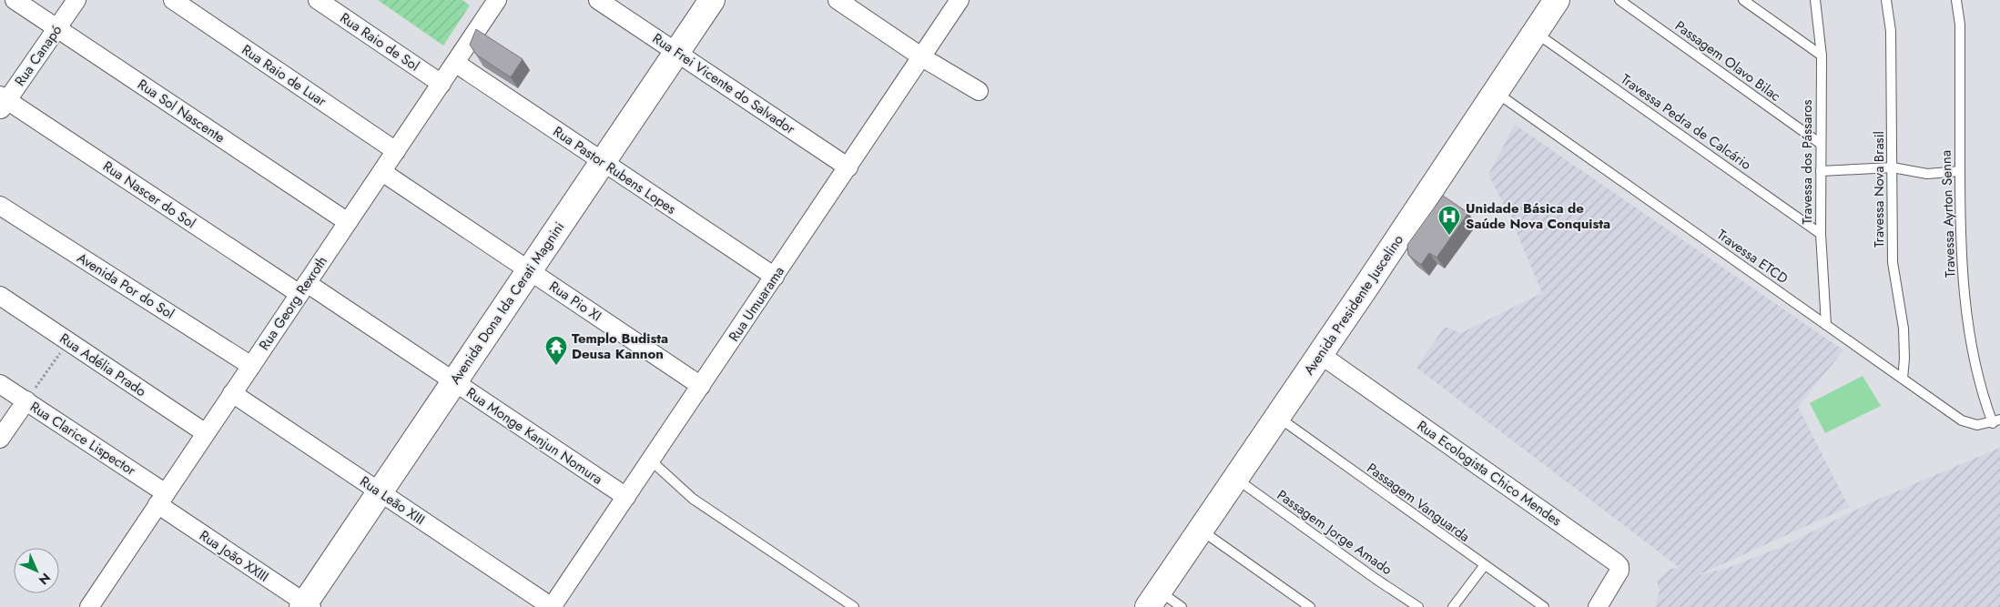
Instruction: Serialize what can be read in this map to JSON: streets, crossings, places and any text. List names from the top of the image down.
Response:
{
  "streets": {
    "street": [
      "Rua Raio de Sol",
      "Rua Canapó",
      "Rua Raio de Luar",
      "Rua Frei Vicente do Salvador",
      "Rua Sol Nascente",
      "Rua Pastor Rubens Lopes",
      "Rua Nascer do Sol",
      "Avenida Por do Sol",
      "Rua Pio XI",
      "Rua Georg Rexroth",
      "Avenida Dona Ida Cerati Magnini",
      "Rua Umuarama",
      "Avenida Presidente Juscelino",
      "Rua Adélia Prado",
      "Rua Monge Kanjun Nomura",
      "Rua Clarice Lispector",
      "Rua Ecologista Chico Mendes",
      "Rua Leão XIII",
      "Rua João XXIII"
    ],
    "lane": [
      "Passagem Olavo Bilac",
      "Travessa Pedra de Calcário",
      "Travessa dos Pássaros",
      "Travessa Nova Brasil",
      "Travessa Ayrton Senna",
      "Travessa ETCD",
      "Passagem Vanguarda",
      "Passagem Jorge Amado"
    ]
  },
  "crossings": [
    ["Rua Raio de Sol", "Rua Georg Rexroth"],
    ["Rua Canapó", "Rua Sol Nascente"],
    ["Rua Canapó", "Rua Nascer do Sol"],
    ["Passagem Olavo Bilac", "Travessa dos Pássaros"],
    ["Rua Raio de Luar", "Rua Georg Rexroth"],
    ["Rua Frei Vicente do Salvador", "Avenida Dona Ida Cerati Magnini"],
    ["Rua Frei Vicente do Salvador", "Rua Umuarama"],
    ["Rua Sol Nascente", "Rua Georg Rexroth"],
    ["Travessa Pedra de Calcário", "Travessa dos Pássaros"],
    ["Travessa Pedra de Calcário", "Avenida Presidente Juscelino"],
    ["Travessa dos Pássaros", "Travessa ETCD"],
    ["Rua Pastor Rubens Lopes", "Rua Georg Rexroth"],
    ["Rua Pastor Rubens Lopes", "Avenida Dona Ida Cerati Magnini"],
    ["Rua Pastor Rubens Lopes", "Rua Umuarama"],
    ["Travessa Nova Brasil", "Travessa ETCD"],
    ["Rua Nascer do Sol", "Rua Georg Rexroth"],
    ["Rua Nascer do Sol", "Rua Monge Kanjun Nomura"],
    ["Travessa Ayrton Senna", "Travessa ETCD"],
    ["Travessa ETCD", "Avenida Presidente Juscelino"],
    ["Avenida Por do Sol", "Rua Georg Rexroth"],
    ["Rua Pio XI", "Rua Georg Rexroth"],
    ["Rua Pio XI", "Avenida Dona Ida Cerati Magnini"],
    ["Rua Pio XI", "Rua Umuarama"],
    ["Rua Georg Rexroth", "Rua Adélia Prado"],
    ["Rua Georg Rexroth", "Rua Monge Kanjun Nomura"],
    ["Rua Georg Rexroth", "Rua Clarice Lispector"],
    ["Rua Georg Rexroth", "Rua Leão XIII"],
    ["Rua Georg Rexroth", "Rua João XXIII"],
    ["Avenida Dona Ida Cerati Magnini", "Rua Monge Kanjun Nomura"],
    ["Avenida Dona Ida Cerati Magnini", "Rua Leão XIII"],
    ["Avenida Dona Ida Cerati Magnini", "Rua João XXIII"],
    ["Rua Umuarama", "Rua Monge Kanjun Nomura"],
    ["Rua Umuarama", "Rua Leão XIII"],
    ["Avenida Presidente Juscelino", "Rua Ecologista Chico Mendes"],
    ["Avenida Presidente Juscelino", "Passagem Vanguarda"],
    ["Avenida Presidente Juscelino", "Passagem Jorge Amado"],
    ["Rua Clarice Lispector", "Rua João XXIII"]
  ],
  "places": {
    "hospital": ["Unidade Básica de Saúde Nova Conquista"],
    "temple": ["Templo Budista Deusa Kannon"]
  },
  "north": "bottom right"
}
